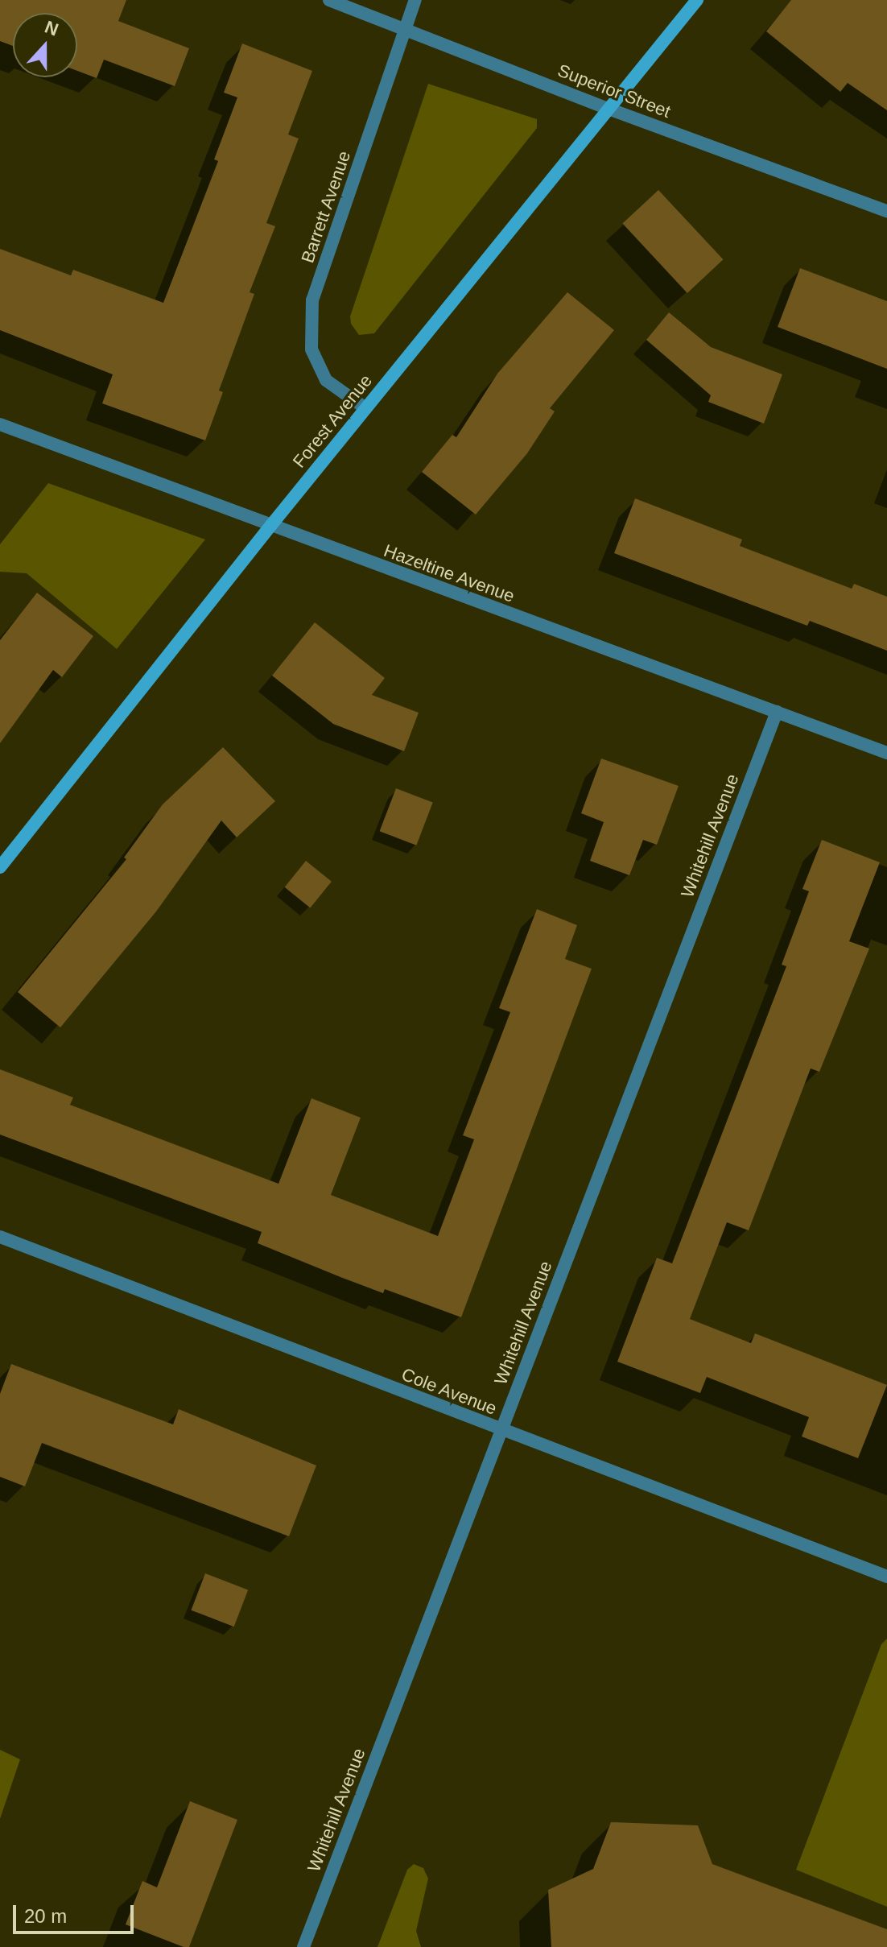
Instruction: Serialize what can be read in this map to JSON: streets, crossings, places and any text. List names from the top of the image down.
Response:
{
  "streets": {
    "main road": ["Forest Avenue"],
    "street": [
      "Superior Street",
      "Barrett Avenue",
      "Hazeltine Avenue",
      "Whitehill Avenue",
      "Cole Avenue"
    ]
  },
  "crossings": [
    ["Superior Street", "Barrett Avenue"],
    ["Superior Street", "Forest Avenue"],
    ["Barrett Avenue", "Forest Avenue"],
    ["Forest Avenue", "Hazeltine Avenue"],
    ["Hazeltine Avenue", "Whitehill Avenue"],
    ["Whitehill Avenue", "Cole Avenue"]
  ],
  "scale_bar": "20 m",
  "north": "top"
}
